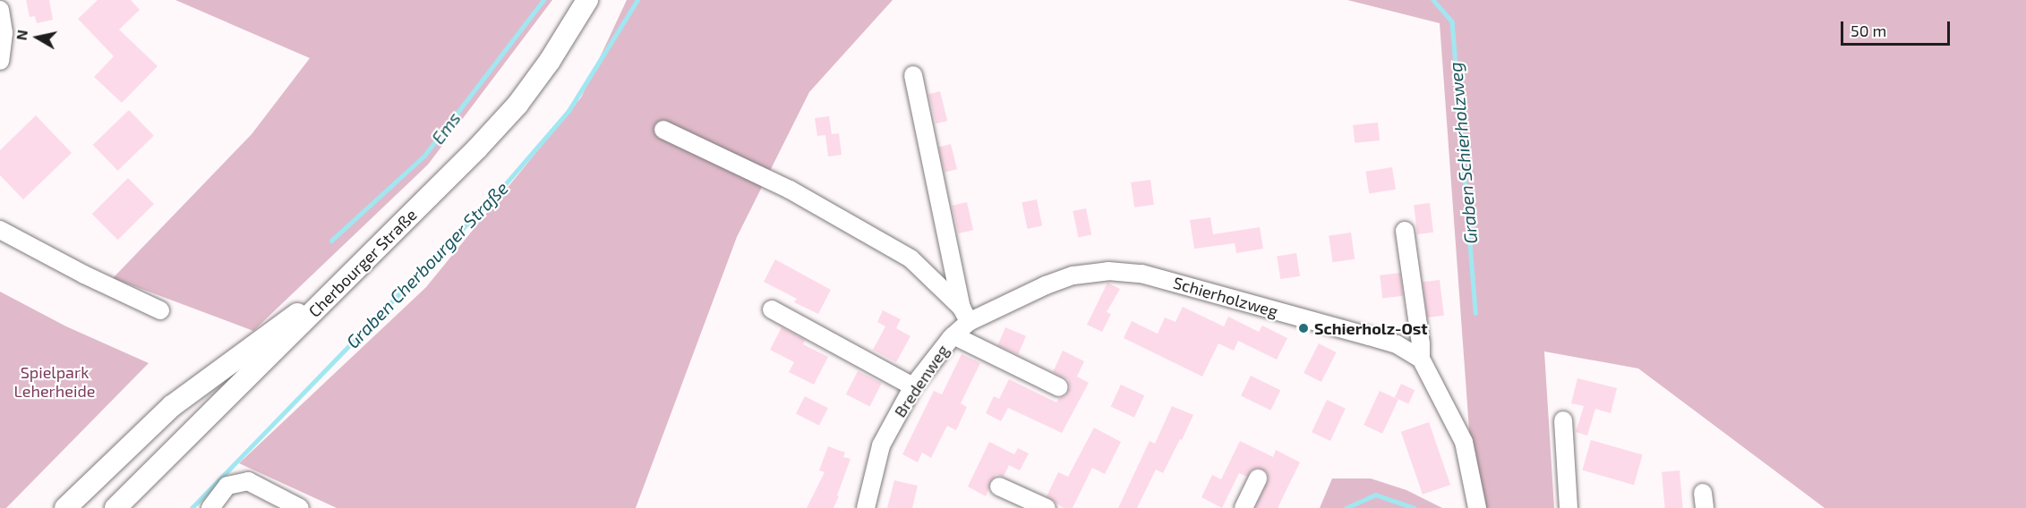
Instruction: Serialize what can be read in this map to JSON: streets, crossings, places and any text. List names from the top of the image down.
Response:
{
  "streets": {
    "main road": ["Cherbourger Straße"],
    "street": ["Schierholzweg", "Bredenweg"]
  },
  "crossings": [
    ["Schierholzweg", "Bredenweg"]
  ],
  "water": ["Ems", "Graben Schierholzweg", "Graben Cherbourger Straße"],
  "parks": ["Spielpark Leherheide"],
  "places": ["Schierholz-Ost"],
  "scale_bar": "50 m",
  "north": "left"
}
